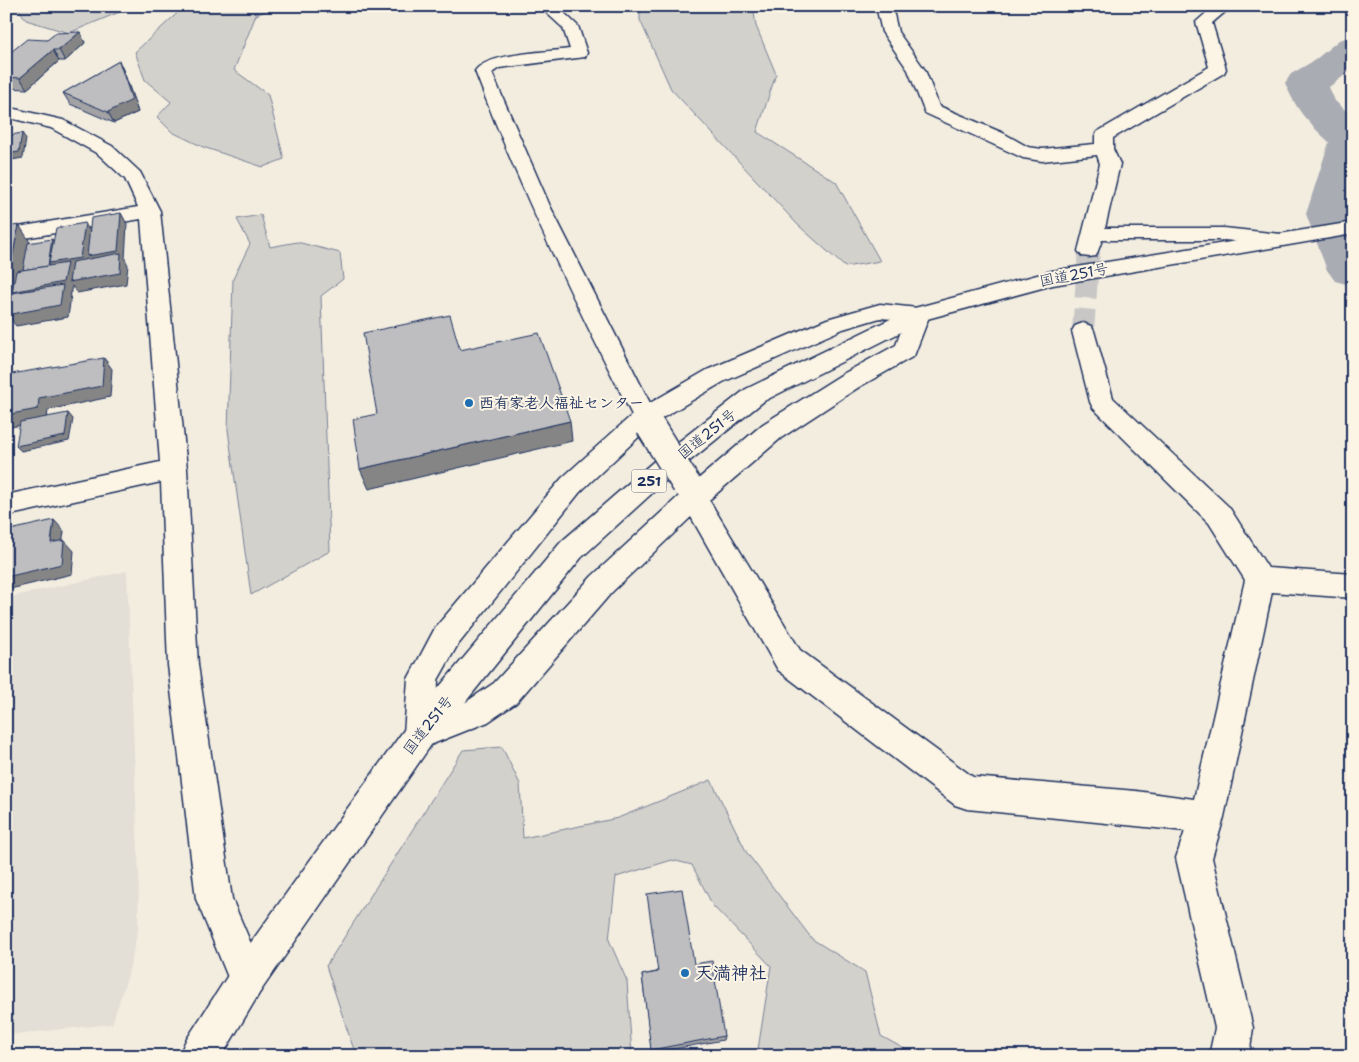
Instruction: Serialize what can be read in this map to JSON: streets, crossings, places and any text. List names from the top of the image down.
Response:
{
  "streets": {
    "main road": ["国道251号", "251"]
  },
  "places": ["西有家老人福祉センター", "天満神社"]
}
